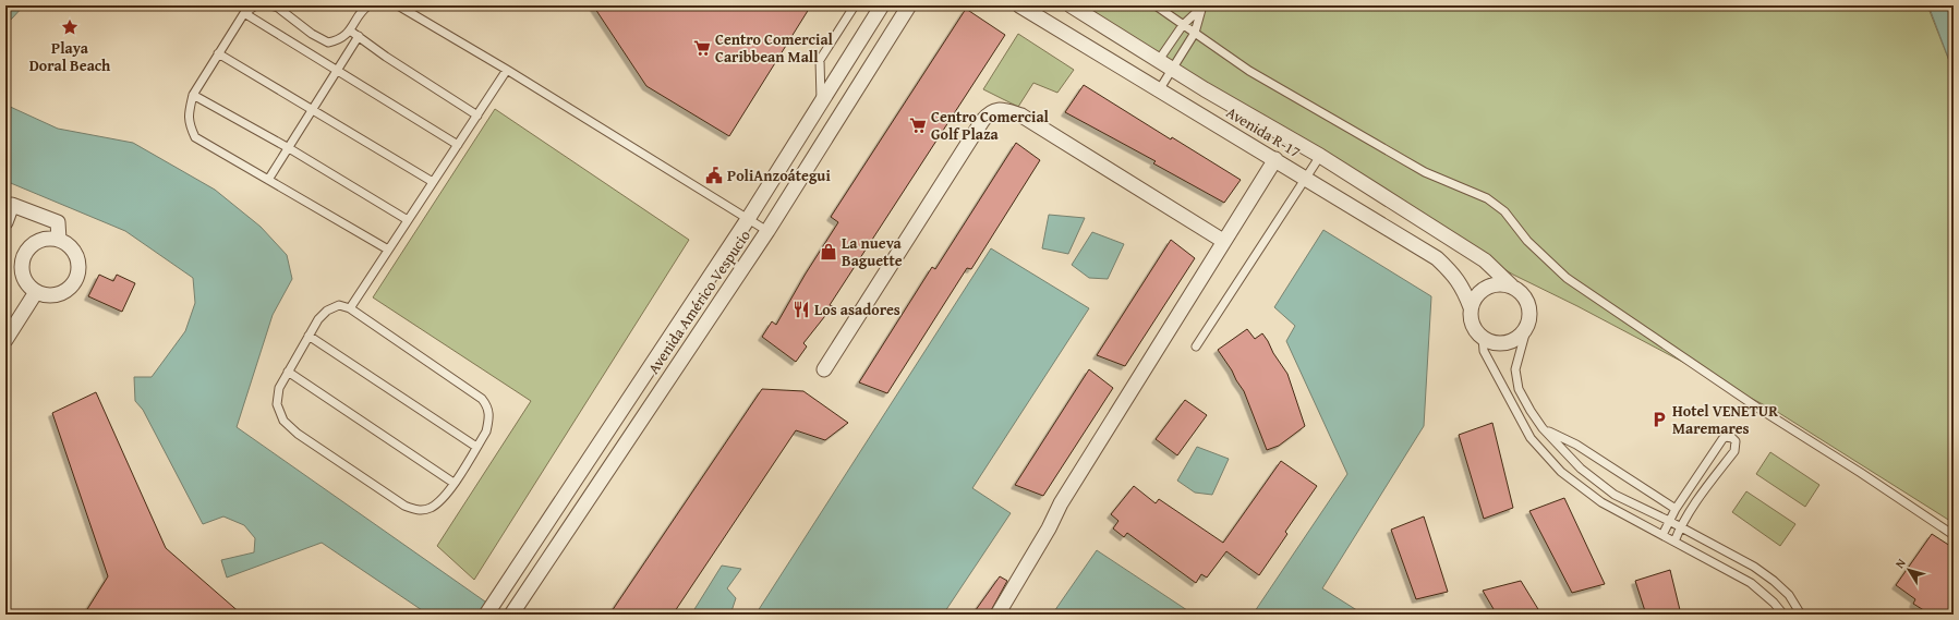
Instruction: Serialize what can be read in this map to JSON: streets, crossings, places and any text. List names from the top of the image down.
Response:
{
  "streets": {
    "street": ["Avenida R-17", "Avenida Américo Vespucio"]
  },
  "places": {
    "place": ["Playa Doral Beach"],
    "supermarket": ["Centro Comercial Caribbean Mall", "Centro Comercial Golf Plaza"],
    "public building": ["PoliAnzoátegui"],
    "shop": ["La nueva Baguette"],
    "restaurant": ["Los asadores"],
    "parking": ["Hotel VENETUR Maremares"]
  },
  "north": "top left"
}
